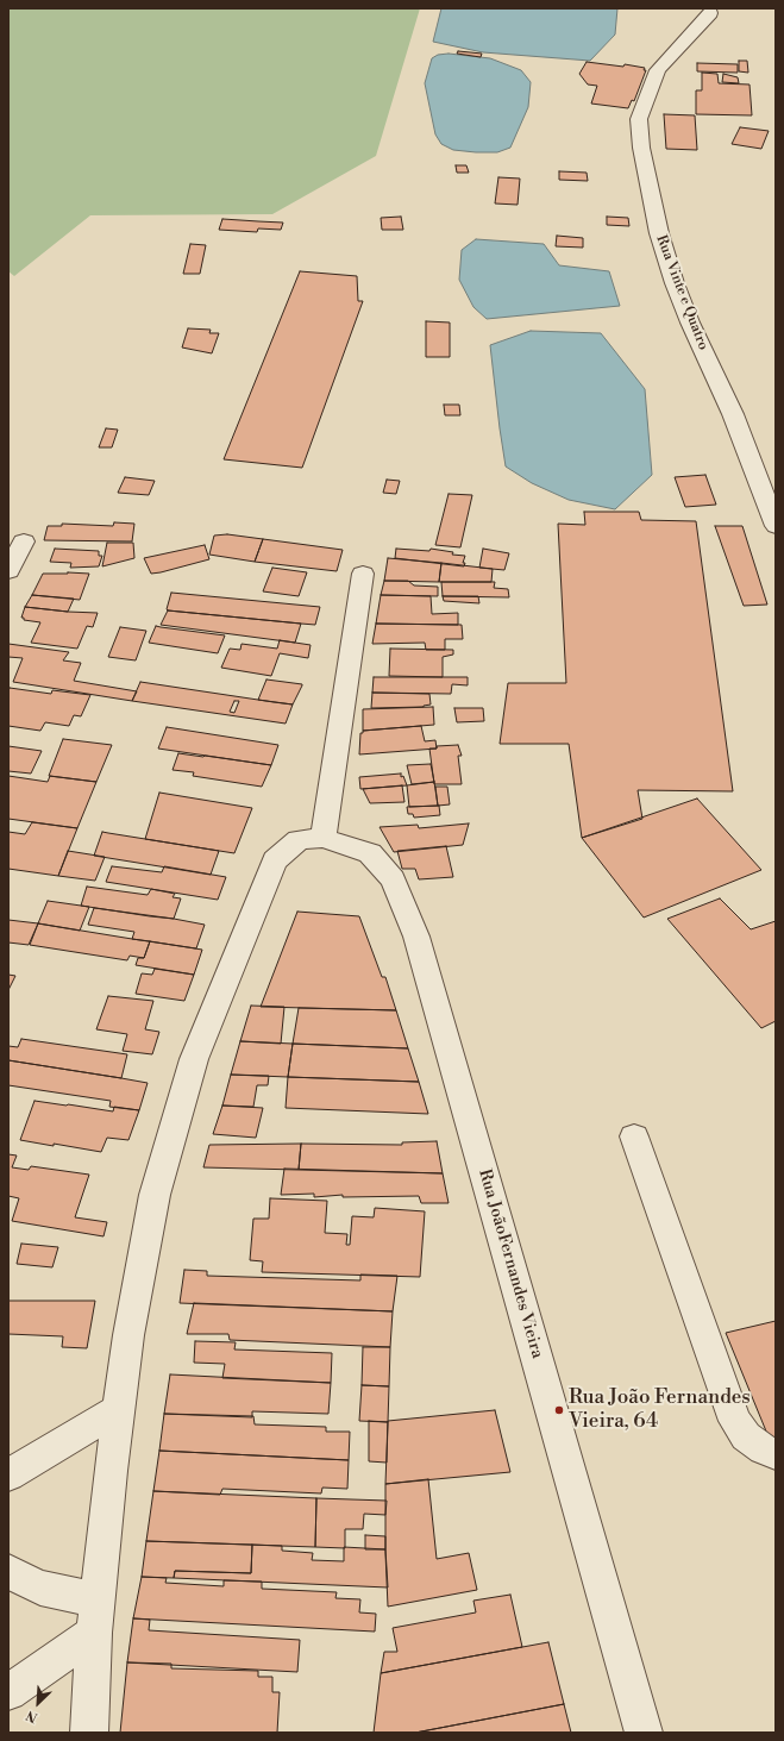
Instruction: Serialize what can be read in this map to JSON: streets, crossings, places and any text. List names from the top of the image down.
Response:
{
  "streets": {
    "street": ["Rua Vinte e Quatro", "Rua JoãoFernandes Vieira"]
  },
  "places": ["Rua João Fernandes Vieira, 64"],
  "north": "bottom left"
}
